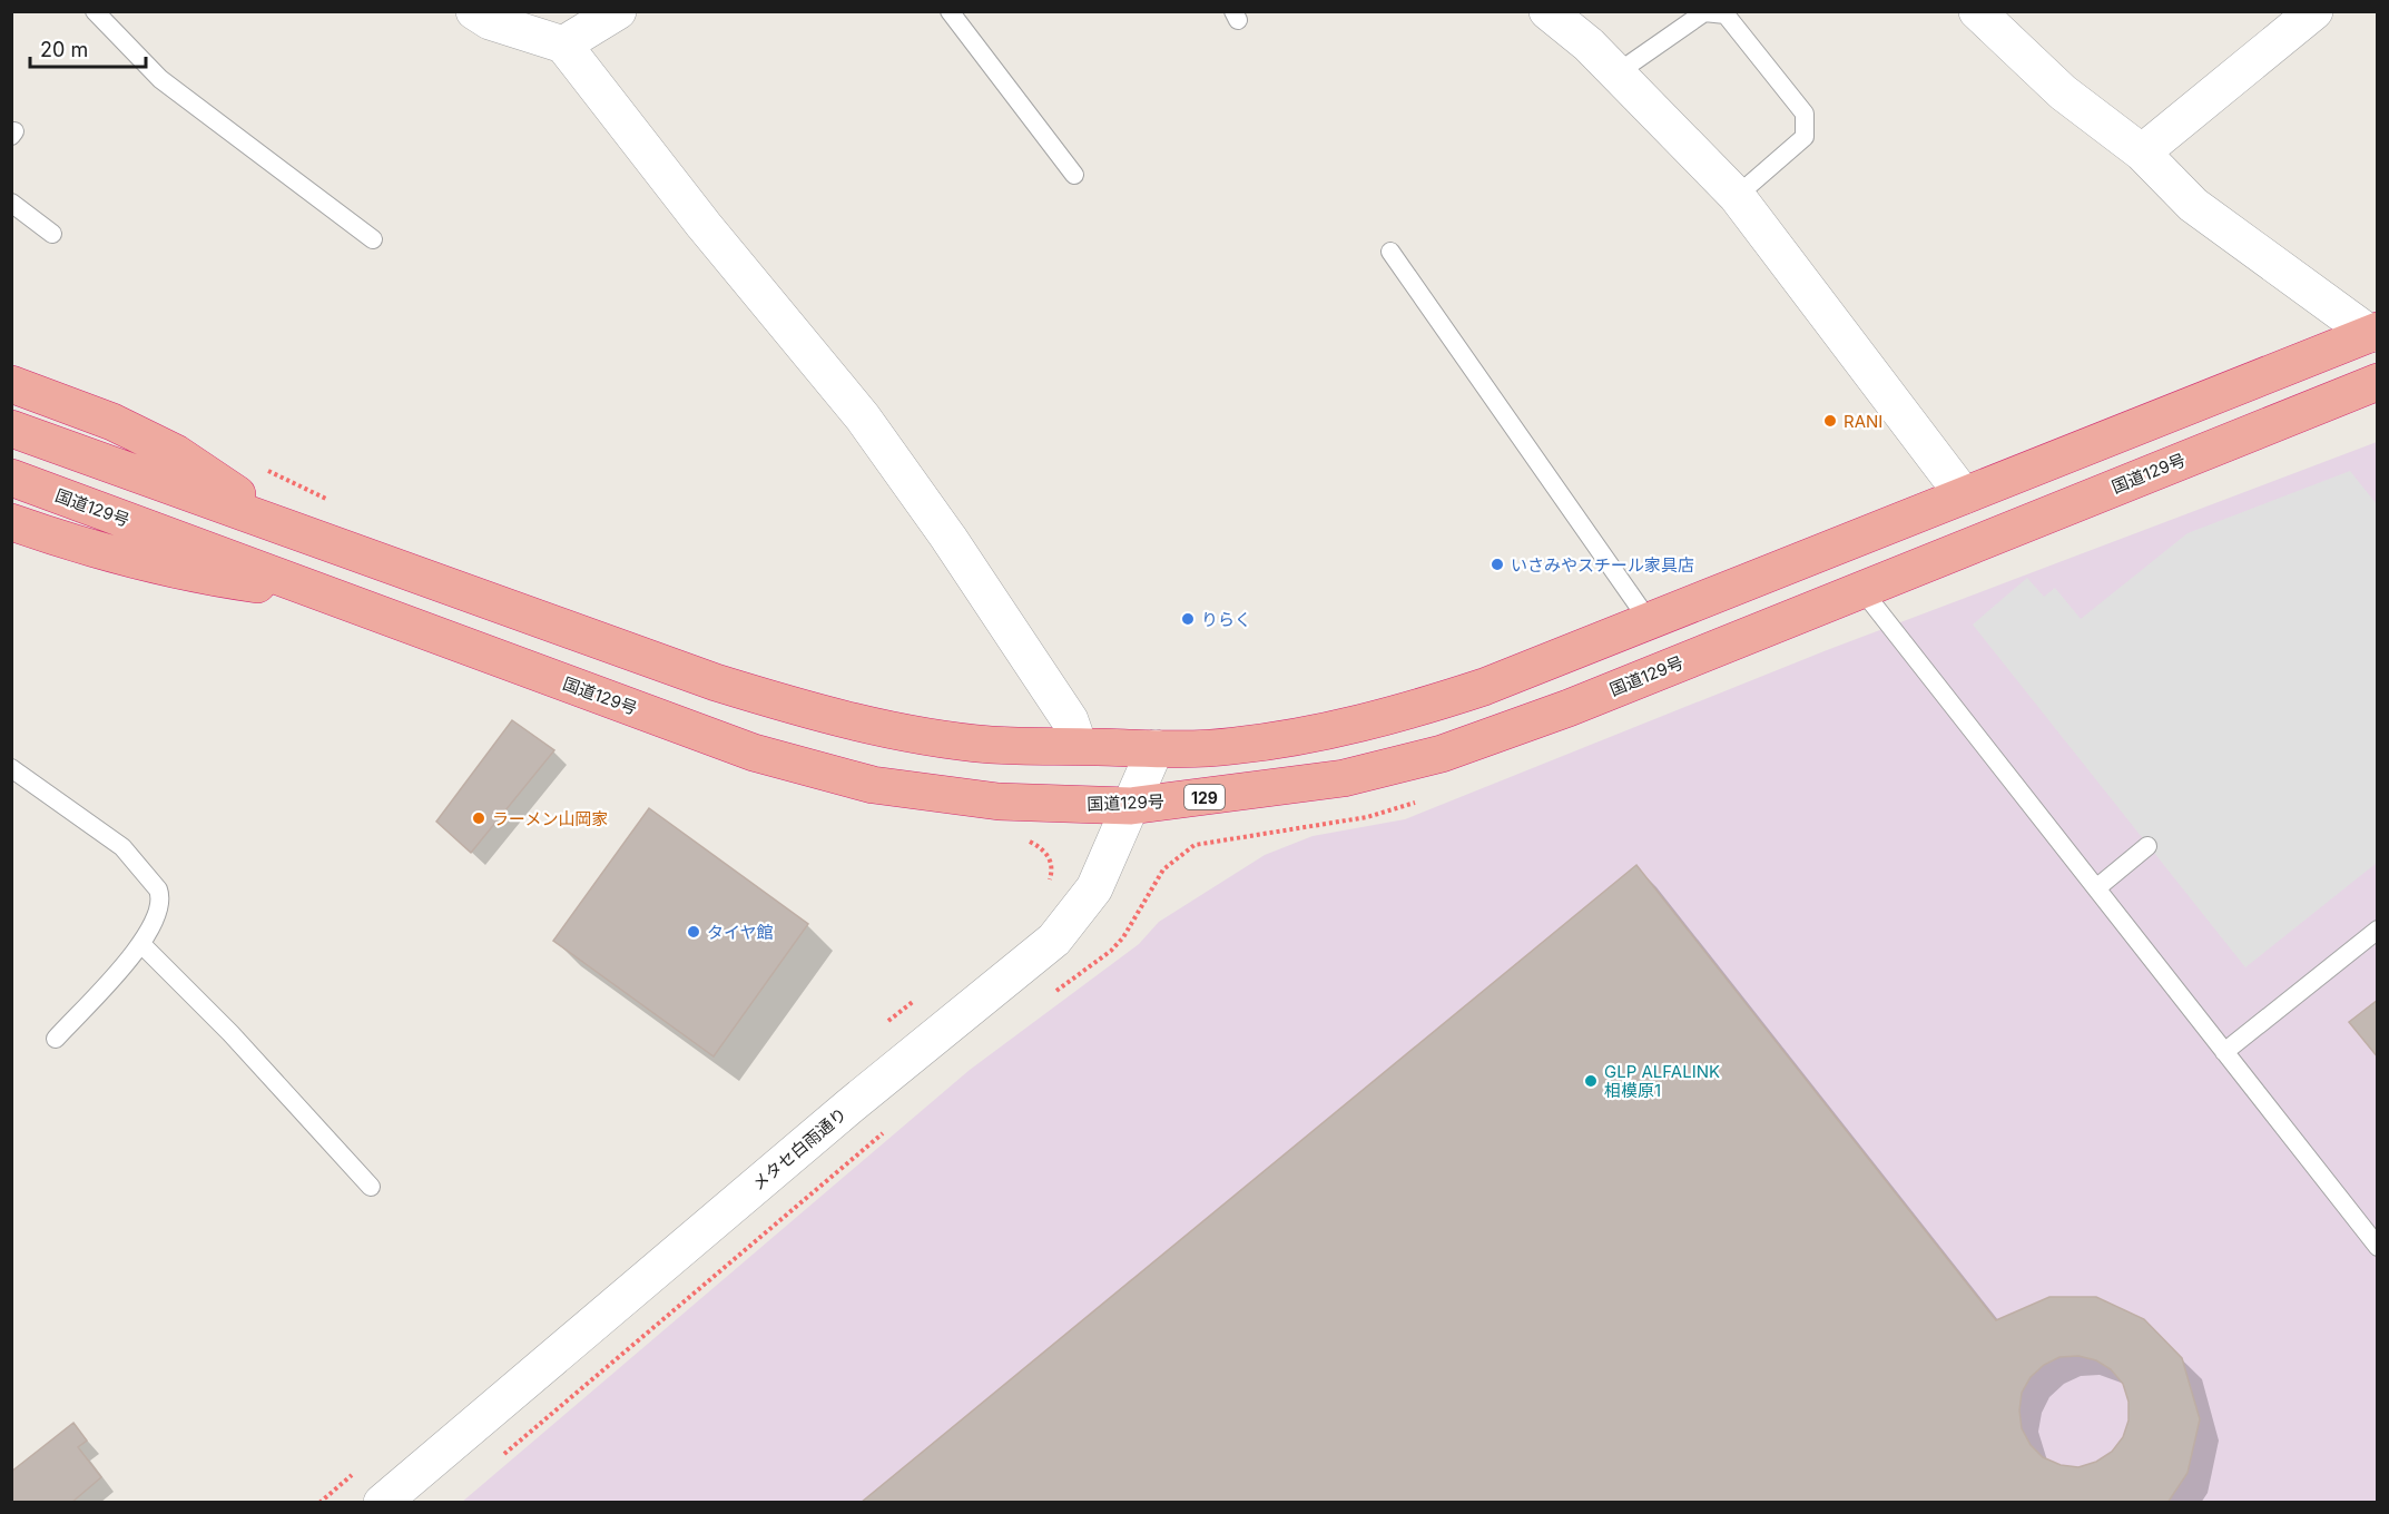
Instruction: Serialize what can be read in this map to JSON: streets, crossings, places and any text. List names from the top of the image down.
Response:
{
  "streets": {
    "highway": ["国道129号", "129"],
    "street": ["メタセ白雨通り"]
  },
  "crossings": [
    ["国道129号", "メタセ白雨通り"]
  ],
  "places": [
    "RANI",
    "いさみやスチール家具店",
    "りらく",
    "ラーメン山岡家",
    "タイヤ館",
    "GLP ALFALINK 相模原1"
  ],
  "scale_bar": "20 m"
}
